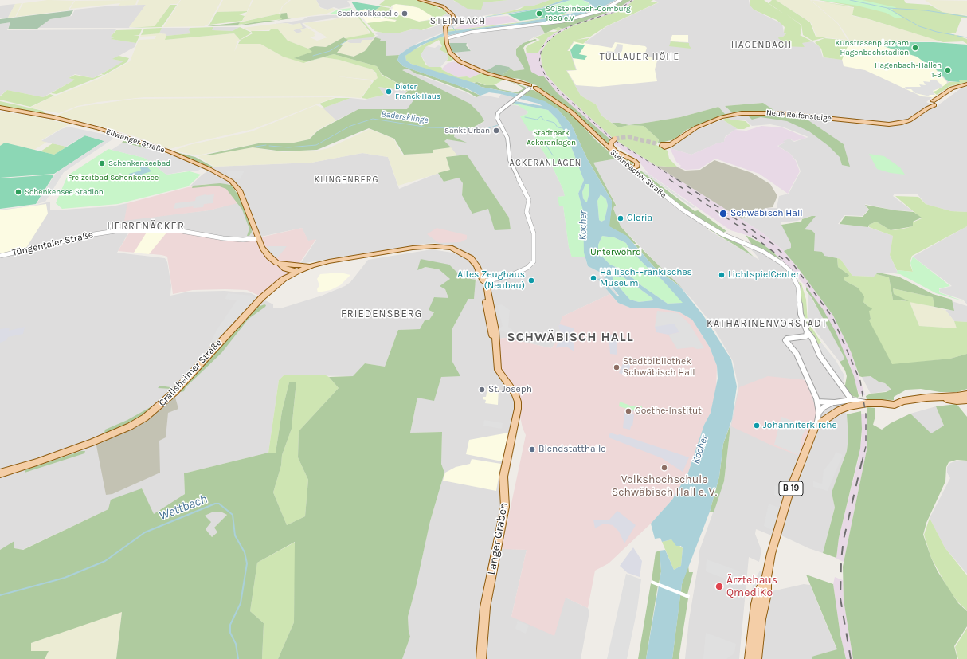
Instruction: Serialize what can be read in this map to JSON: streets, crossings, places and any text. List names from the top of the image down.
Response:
{
  "streets": {
    "main road": [
      "Neue Reifensteige",
      "Ellwanger Straße",
      "Steinbacher Straße",
      "Crailsheimer Straße",
      "B 19",
      "Langer Graben"
    ],
    "street": ["Tüngentaler Straße"]
  },
  "crossings": [
    ["Ellwanger Straße", "Tüngentaler Straße"],
    ["Crailsheimer Straße", "Langer Graben"]
  ],
  "districts": [
    "STEINBACH",
    "HAGENBACH",
    "TULLAUER HÖHE",
    "ACKERANLAGEN",
    "KLINGENBERG",
    "HERRENÄCKER",
    "FRIEDENSBERG",
    "KATHARINENVORSTADT",
    "SCHWÄBISCH HALL"
  ],
  "water": ["Badersklinge", "Kocher", "Wettbach"],
  "parks": ["Stadtpark Ackeranlagen", "Freizeitbad Schenkensee", "Unterwöhrd"],
  "places": [
    "Sechseckkapelle",
    "SC Steinbach-Comburg 1926 e.V",
    "Kunstrasenplatz am Hagenbachstadion",
    "Hagenbach-Hallen 1-3",
    "Dieter Franck Haus",
    "Sankt Urban",
    "Schenkenseebad",
    "Schenkensee Stadion",
    "Schwäbisch Hall",
    "Gloria",
    "LichtspielCenter",
    "Hällisch-Fränkisches Museum",
    "Altes Zeughaus (Neubau)",
    "Stadtbibliothek Schwäbisch Hall",
    "St. Joseph",
    "Goethe-Institut",
    "Johanniterkirche",
    "Blendstatthalle",
    "Volkshochschule Schwäbisch Hall e. V.",
    "Ärztehaus QmediKo"
  ]
}
